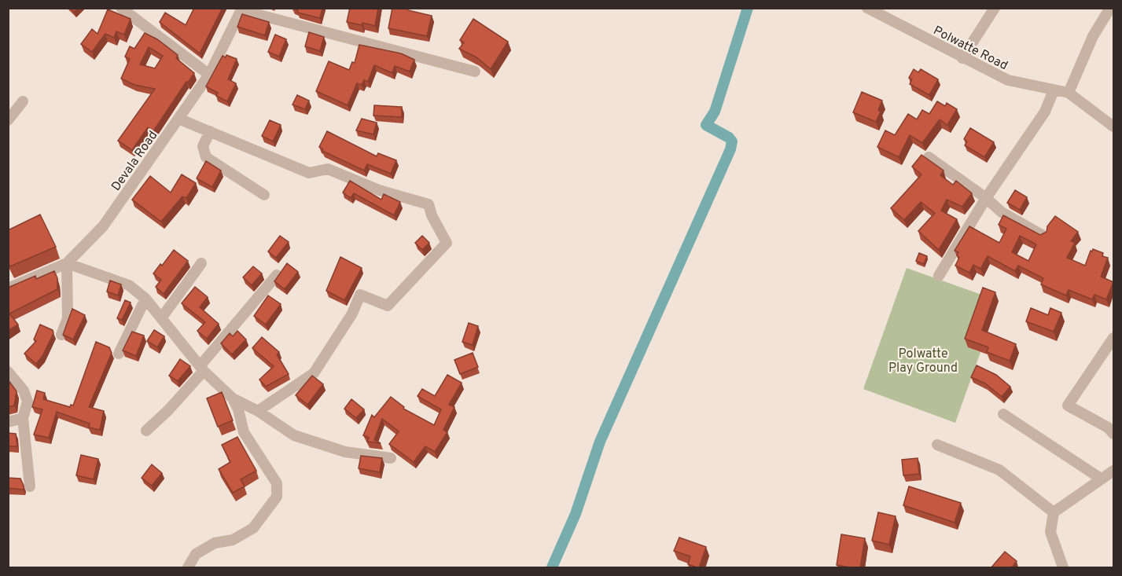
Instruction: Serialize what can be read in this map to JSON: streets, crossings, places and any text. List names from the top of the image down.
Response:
{
  "streets": {
    "street": ["Polwatte Road", "Devala Road"]
  },
  "parks": ["Polwatte Play Ground"]
}
